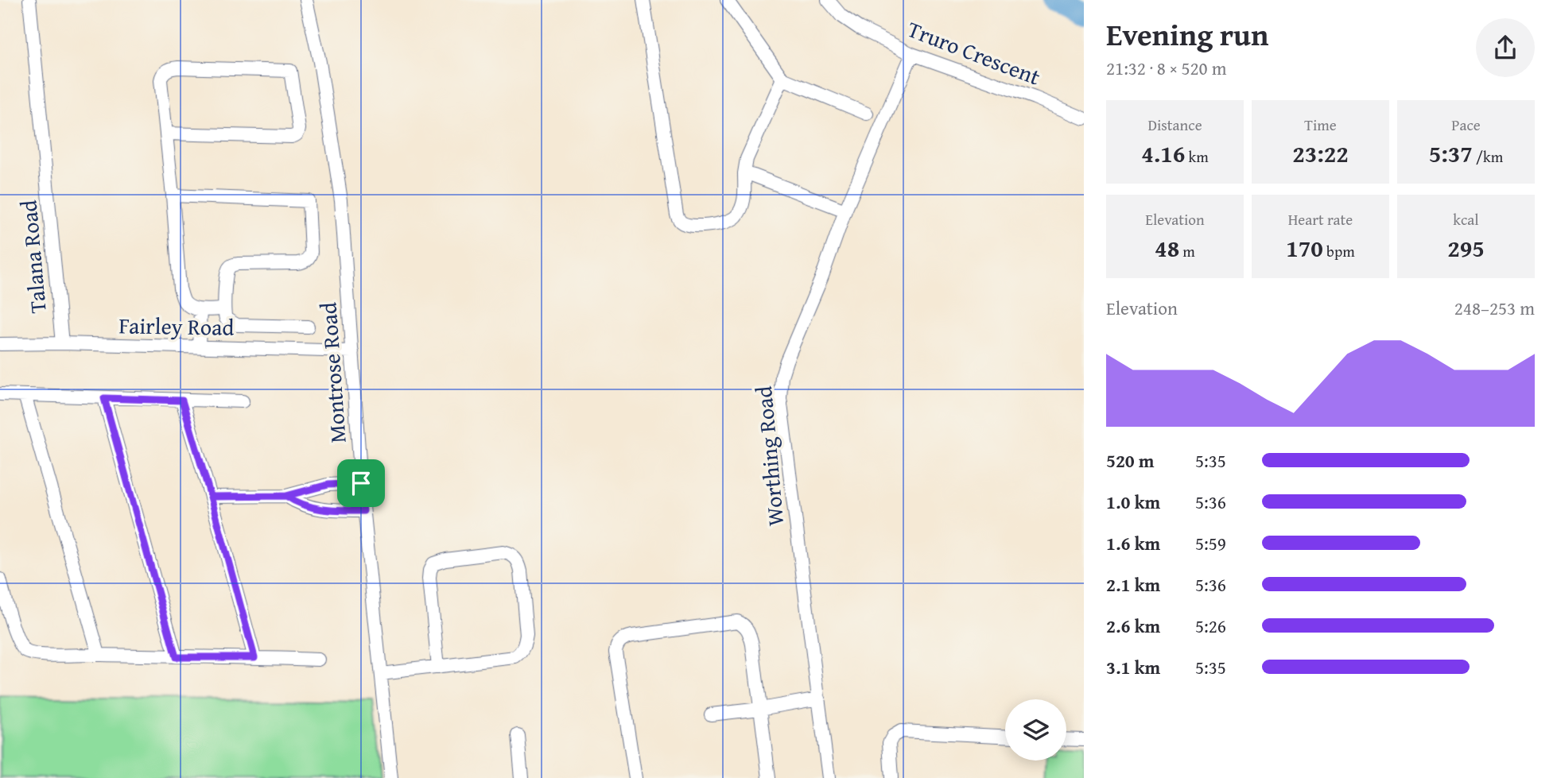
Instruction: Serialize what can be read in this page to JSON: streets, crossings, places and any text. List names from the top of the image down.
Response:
{
  "streets": {
    "street": [
      "Truro Crescent",
      "Talana Road",
      "Fairley Road",
      "Montrose Road",
      "Worthing Road"
    ]
  },
  "crossings": [
    ["Truro Crescent", "Worthing Road"],
    ["Talana Road", "Fairley Road"],
    ["Fairley Road", "Montrose Road"]
  ],
  "page": {
    "heading": ["Evening run", "21:32 · 8 × 520 m"],
    "stats": [
      ["Distance", "4.16 km"],
      ["Time", "23:22"],
      ["Pace", "5:37 /km"],
      ["Elevation", "48 m"],
      ["Heart rate", "170 bpm"],
      ["kcal", "295"]
    ],
    "chart": ["Elevation", "248–253 m"],
    "list": [
      {
        "name": "520 m",
        "note": "5:35"
      },
      {
        "name": "1.0 km",
        "note": "5:36"
      },
      {
        "name": "1.6 km",
        "note": "5:59"
      },
      {
        "name": "2.1 km",
        "note": "5:36"
      },
      {
        "name": "2.6 km",
        "note": "5:26"
      },
      {
        "name": "3.1 km",
        "note": "5:35"
      }
    ]
  }
}
